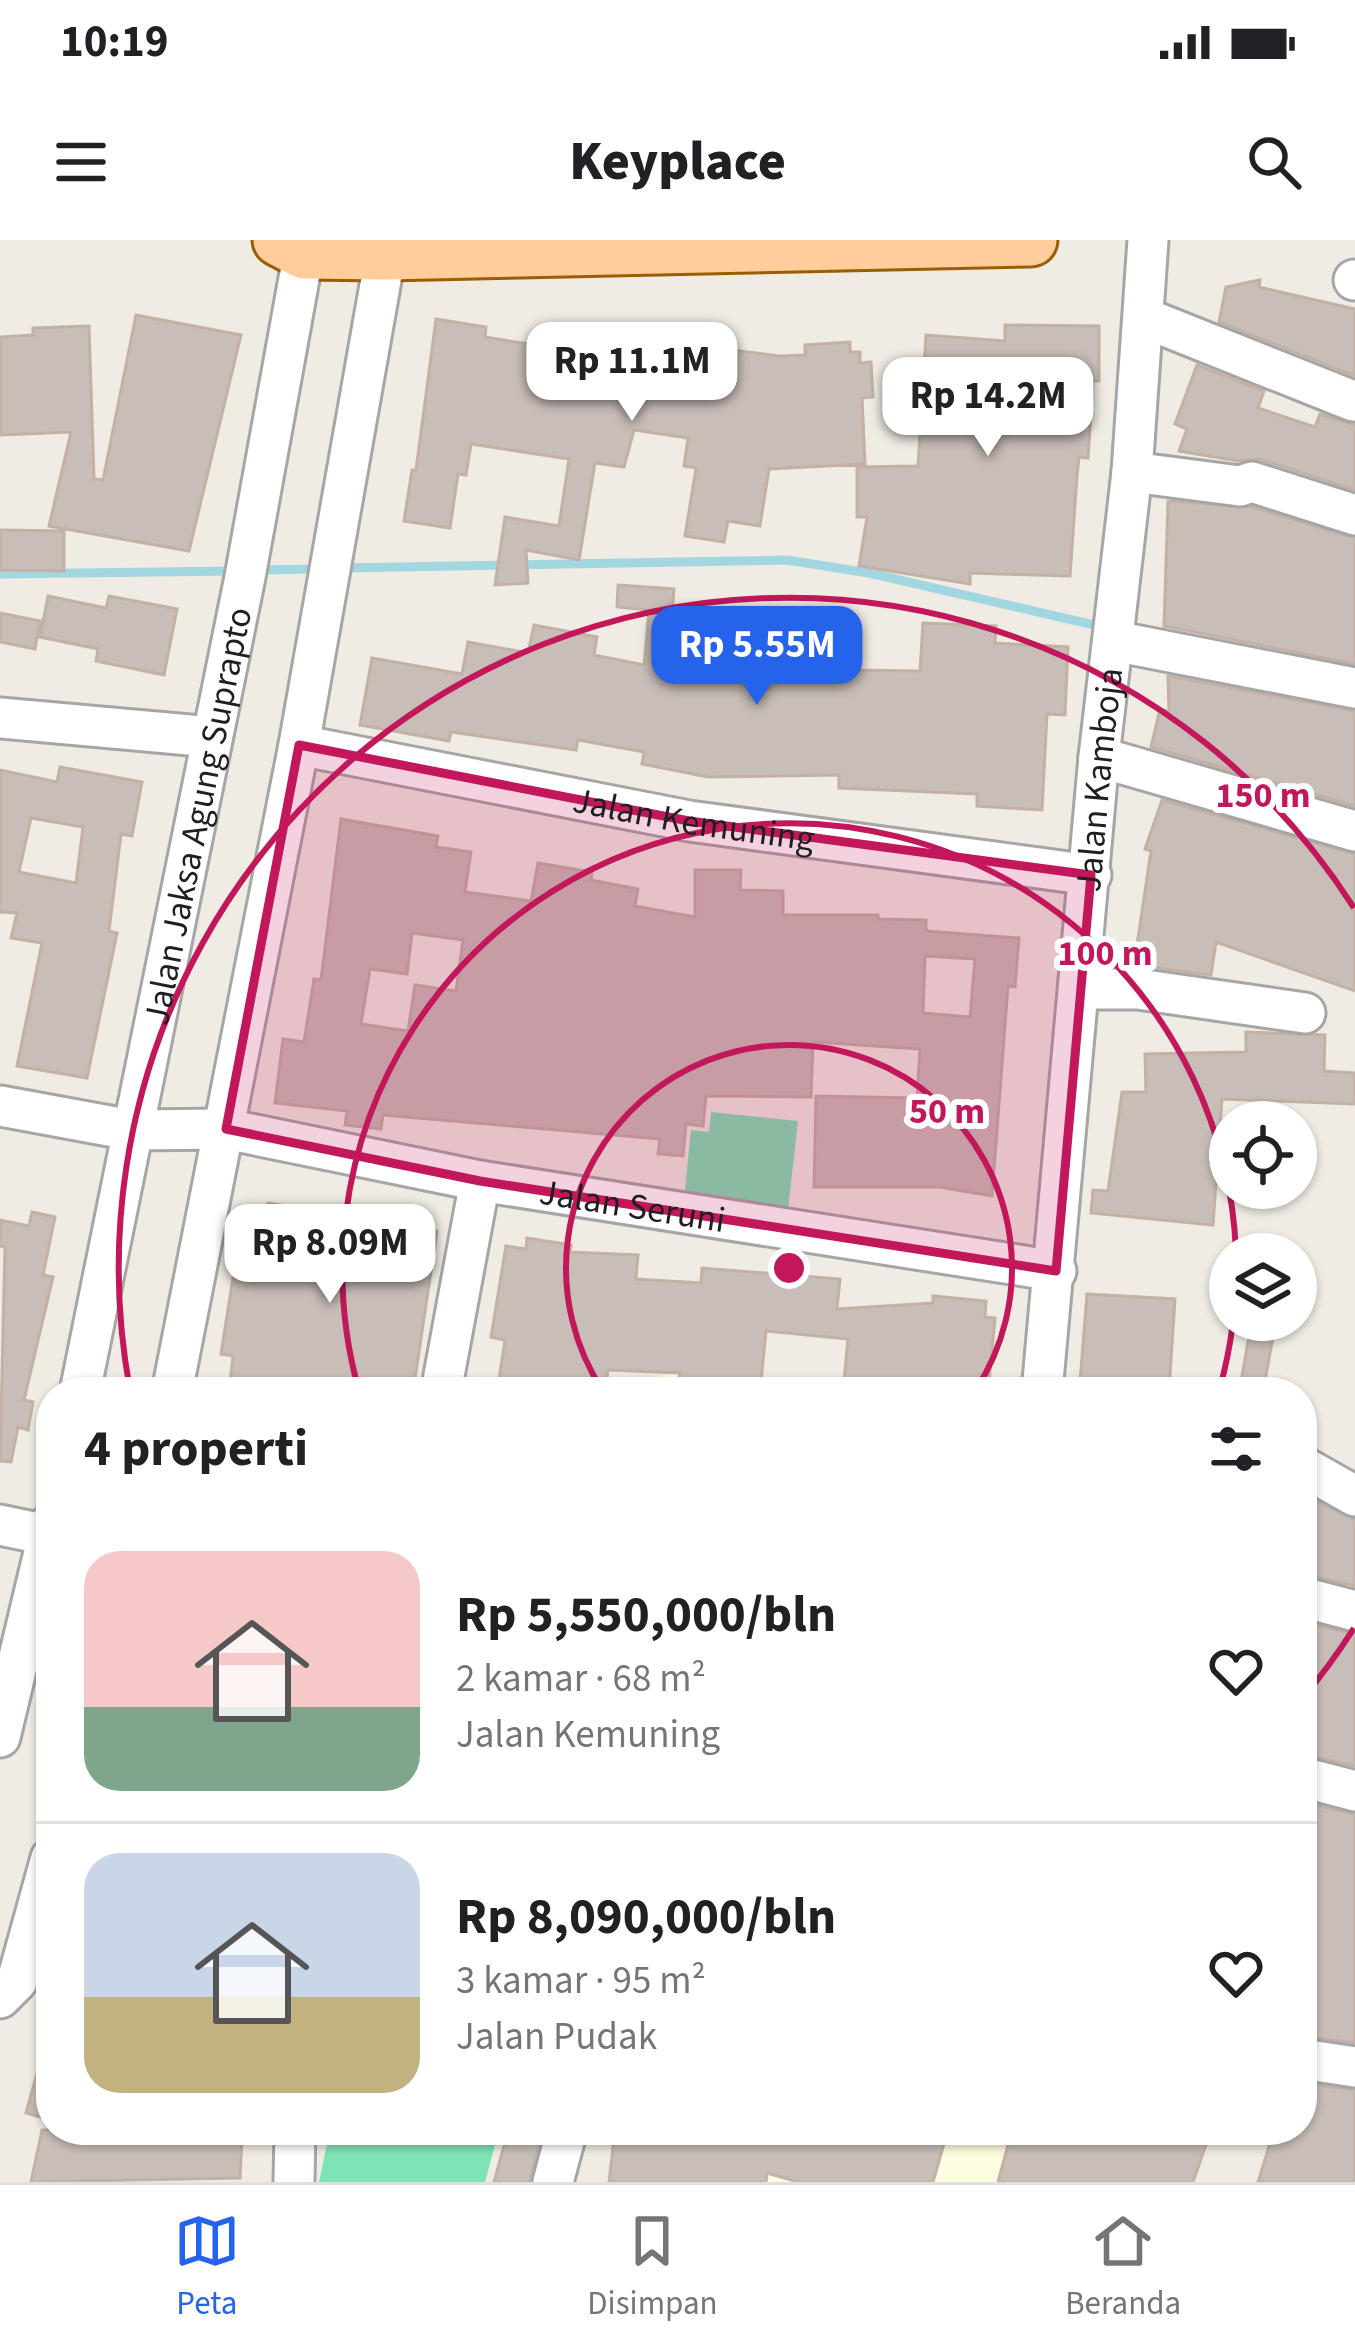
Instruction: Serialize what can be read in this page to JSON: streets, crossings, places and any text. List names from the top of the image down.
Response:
{
  "streets": {
    "street": [
      "Jalan Kamboja",
      "Jalan Jaksa Agung Suprapto",
      "Jalan Kemuning",
      "Jalan Seruni"
    ]
  },
  "crossings": [
    ["Jalan Kamboja", "Jalan Kemuning"],
    ["Jalan Kamboja", "Jalan Seruni"],
    ["Jalan Jaksa Agung Suprapto", "Jalan Seruni"]
  ],
  "page": {
    "status": "10:19",
    "header": "Keyplace",
    "price": [
      "Rp 11.1M",
      "Rp 14.2M",
      "Rp 5.55M",
      "Rp 8.09M"
    ],
    "heading": "4 properti",
    "list": [
      {
        "name": "Rp 5,550,000/bln",
        "note": "2 kamar · 68 m² · Jalan Kemuning"
      },
      {
        "name": "Rp 8,090,000/bln",
        "note": "3 kamar · 95 m² · Jalan Pudak"
      }
    ],
    "tabs": ["Peta", "Disimpan", "Beranda"]
  },
  "rings": ["150 m", "100 m", "50 m"]
}
